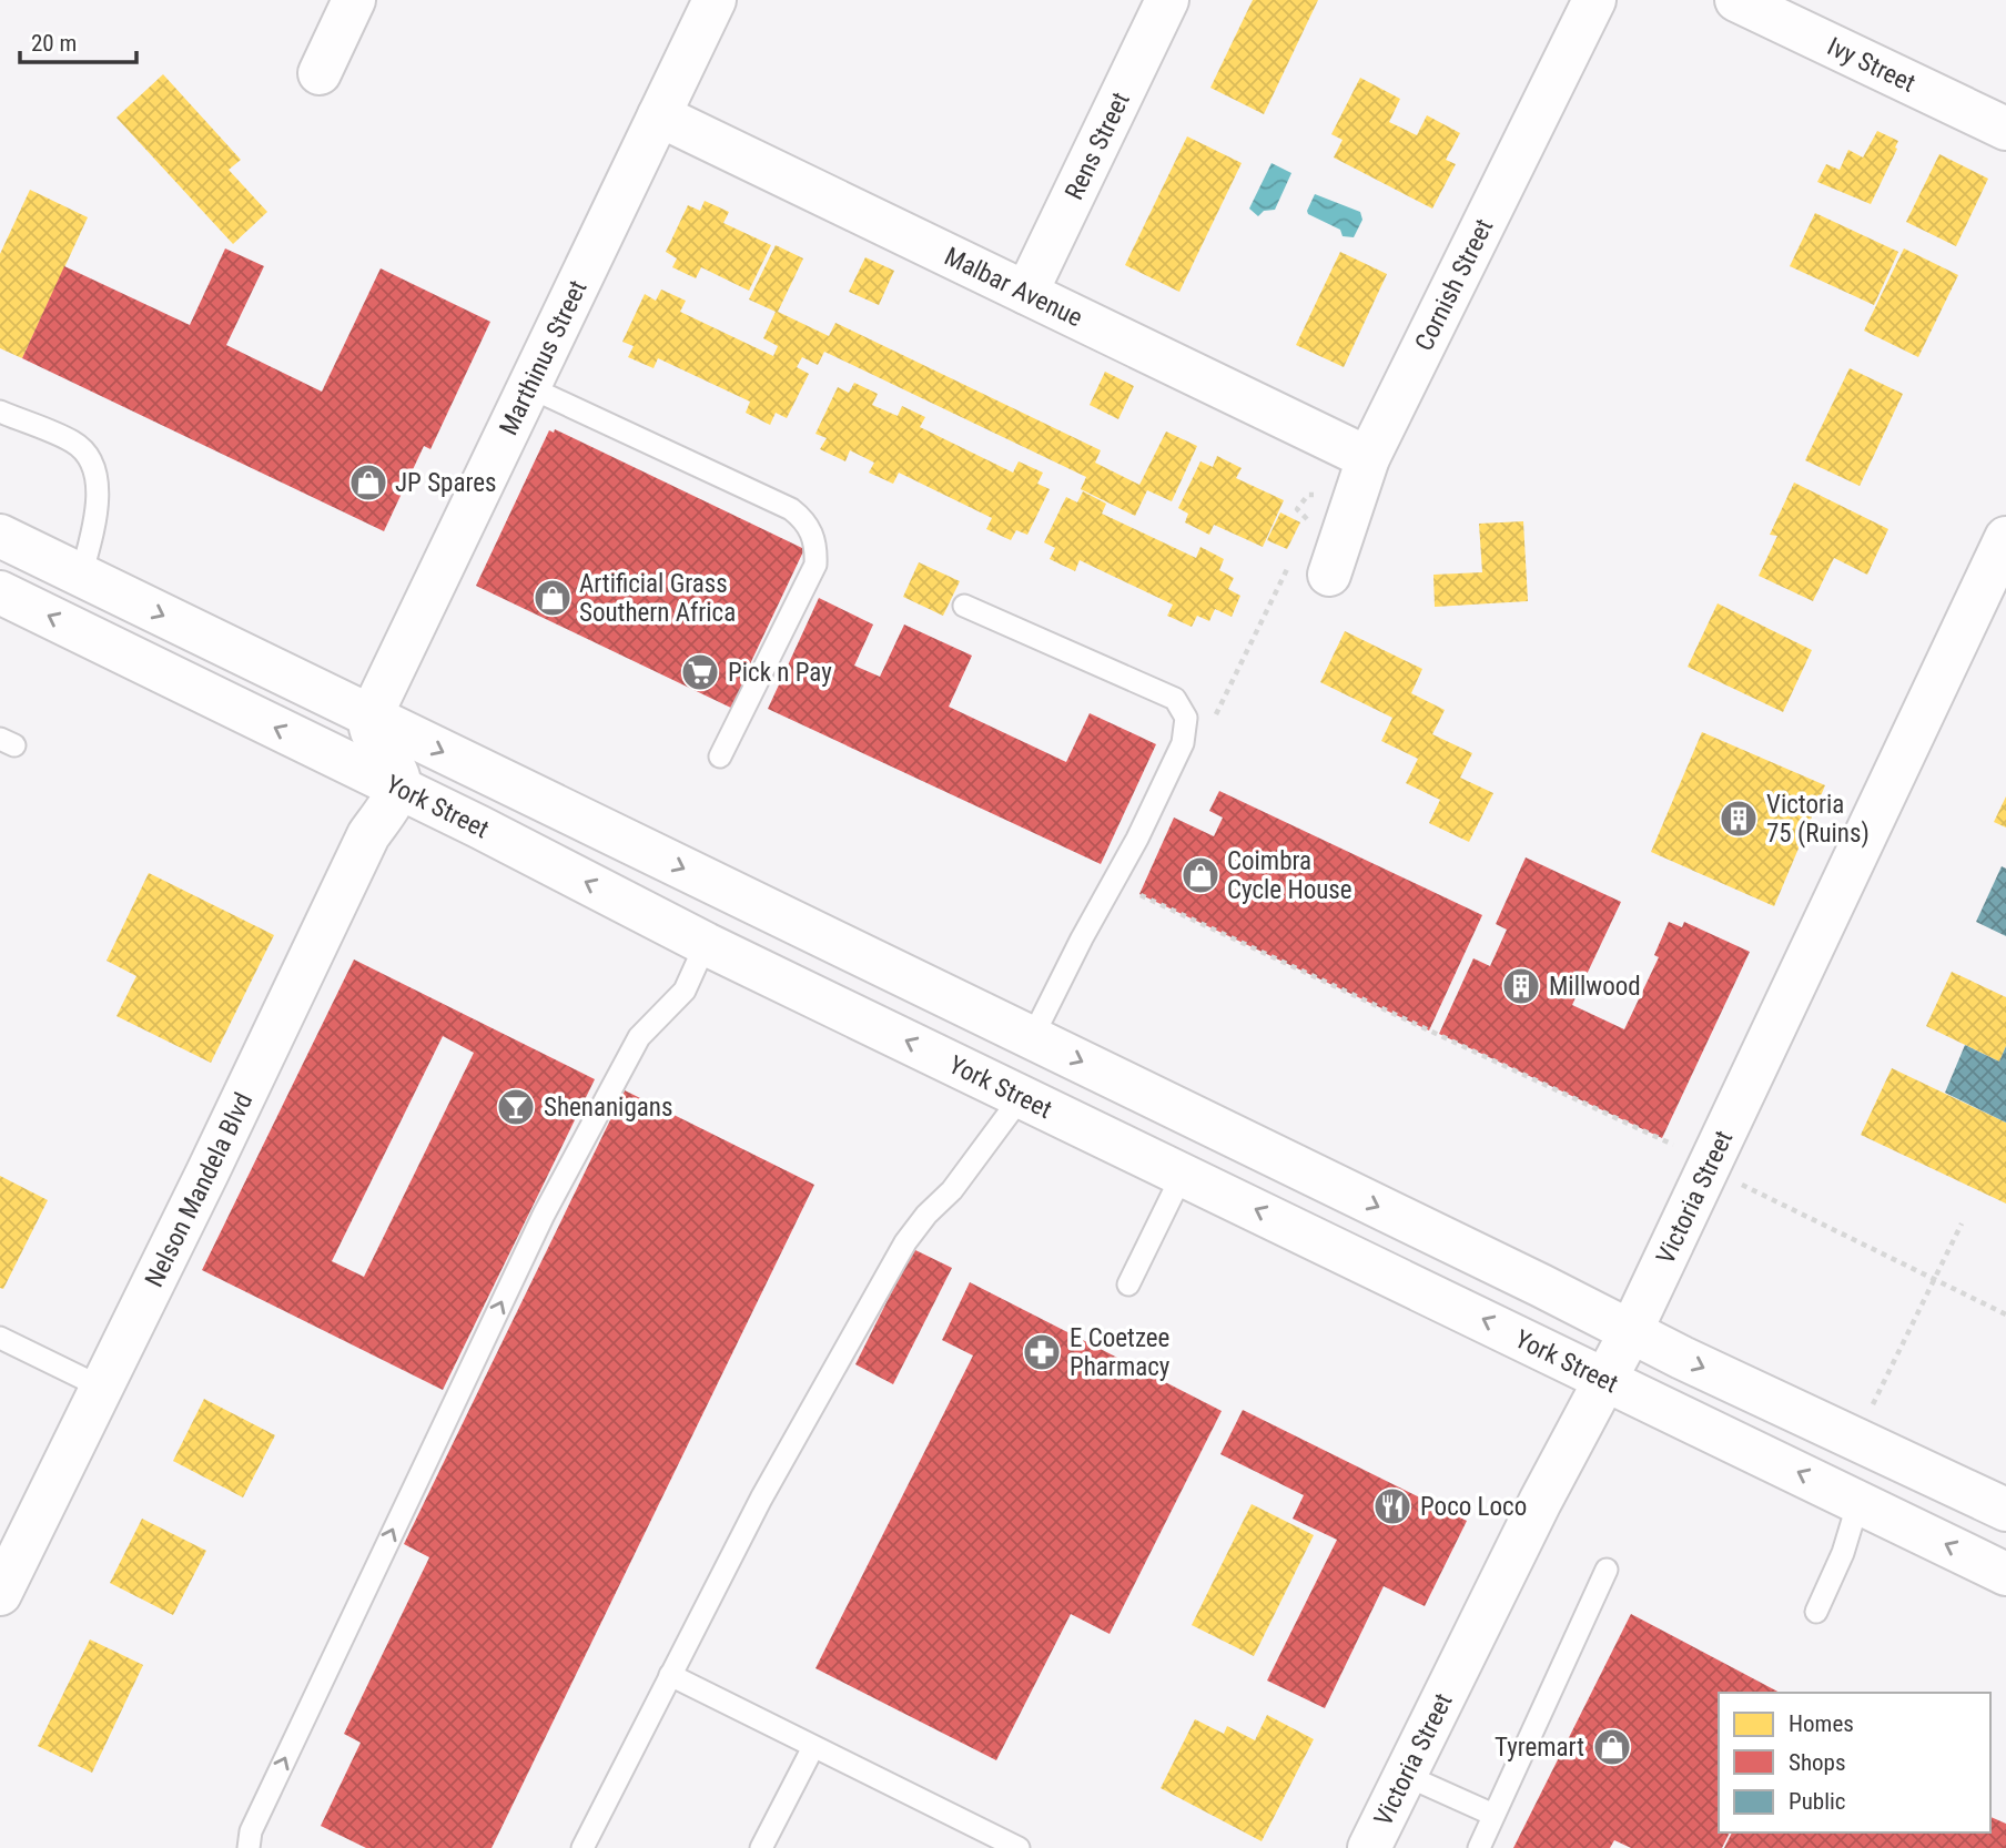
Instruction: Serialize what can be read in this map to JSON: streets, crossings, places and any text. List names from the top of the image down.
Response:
{
  "streets": {
    "street": [
      "Ivy Street",
      "Rens Street",
      "Cornish Street",
      "Malbar Avenue",
      "Marthinus Street",
      "York Street",
      "Nelson Mandela Blvd",
      "Victoria Street"
    ]
  },
  "crossings": [
    ["Rens Street", "Malbar Avenue"],
    ["Cornish Street", "Malbar Avenue"],
    ["Malbar Avenue", "Marthinus Street"],
    ["Marthinus Street", "York Street"],
    ["York Street", "Nelson Mandela Blvd"],
    ["York Street", "Victoria Street"]
  ],
  "places": {
    "shop": [
      "JP Spares",
      "Artificial Grass Southern Africa",
      "Coimbra Cycle House",
      "Tyremart"
    ],
    "supermarket": ["Pick n Pay"],
    "building": ["Victoria 75 (Ruins)", "Millwood"],
    "bar": ["Shenanigans"],
    "pharmacy": ["E Coetzee Pharmacy"],
    "restaurant": ["Poco Loco"]
  },
  "legend": ["Homes", "Shops", "Public"],
  "scale_bar": "20 m"
}
